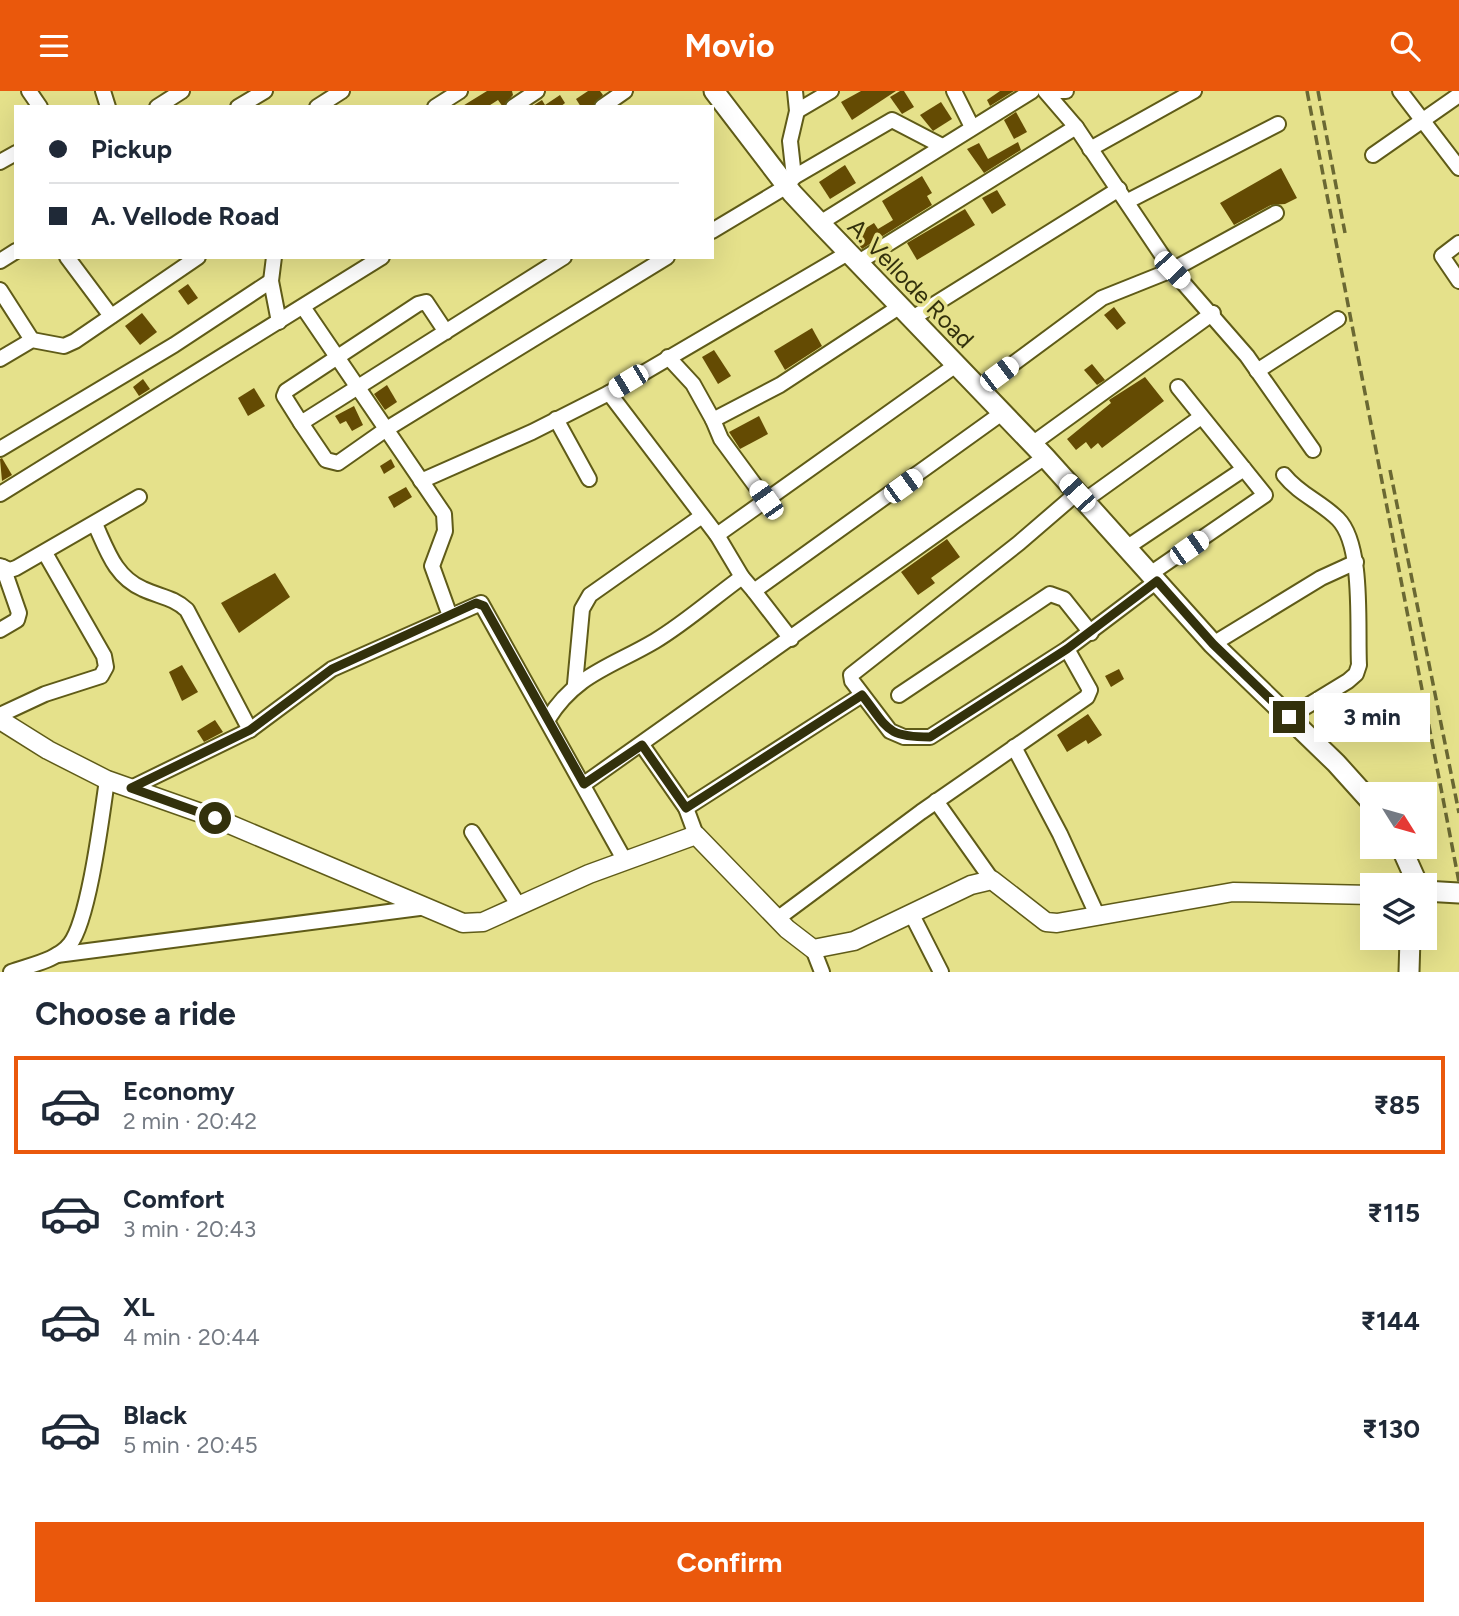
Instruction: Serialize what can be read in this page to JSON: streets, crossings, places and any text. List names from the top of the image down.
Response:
{
  "streets": {
    "main road": ["A. Vellode Road"]
  },
  "north": "bottom right",
  "page": {
    "header": "Movio",
    "banner": ["Pickup", "A. Vellode Road"],
    "bubble": "3 min",
    "heading": "Choose a ride",
    "list": [
      {
        "name": "Economy",
        "note": "2 min · 20:42",
        "value": "₹85"
      },
      {
        "name": "Comfort",
        "note": "3 min · 20:43",
        "value": "₹115"
      },
      {
        "name": "XL",
        "note": "4 min · 20:44",
        "value": "₹144"
      },
      {
        "name": "Black",
        "note": "5 min · 20:45",
        "value": "₹130"
      }
    ],
    "buttons": "Confirm"
  }
}
